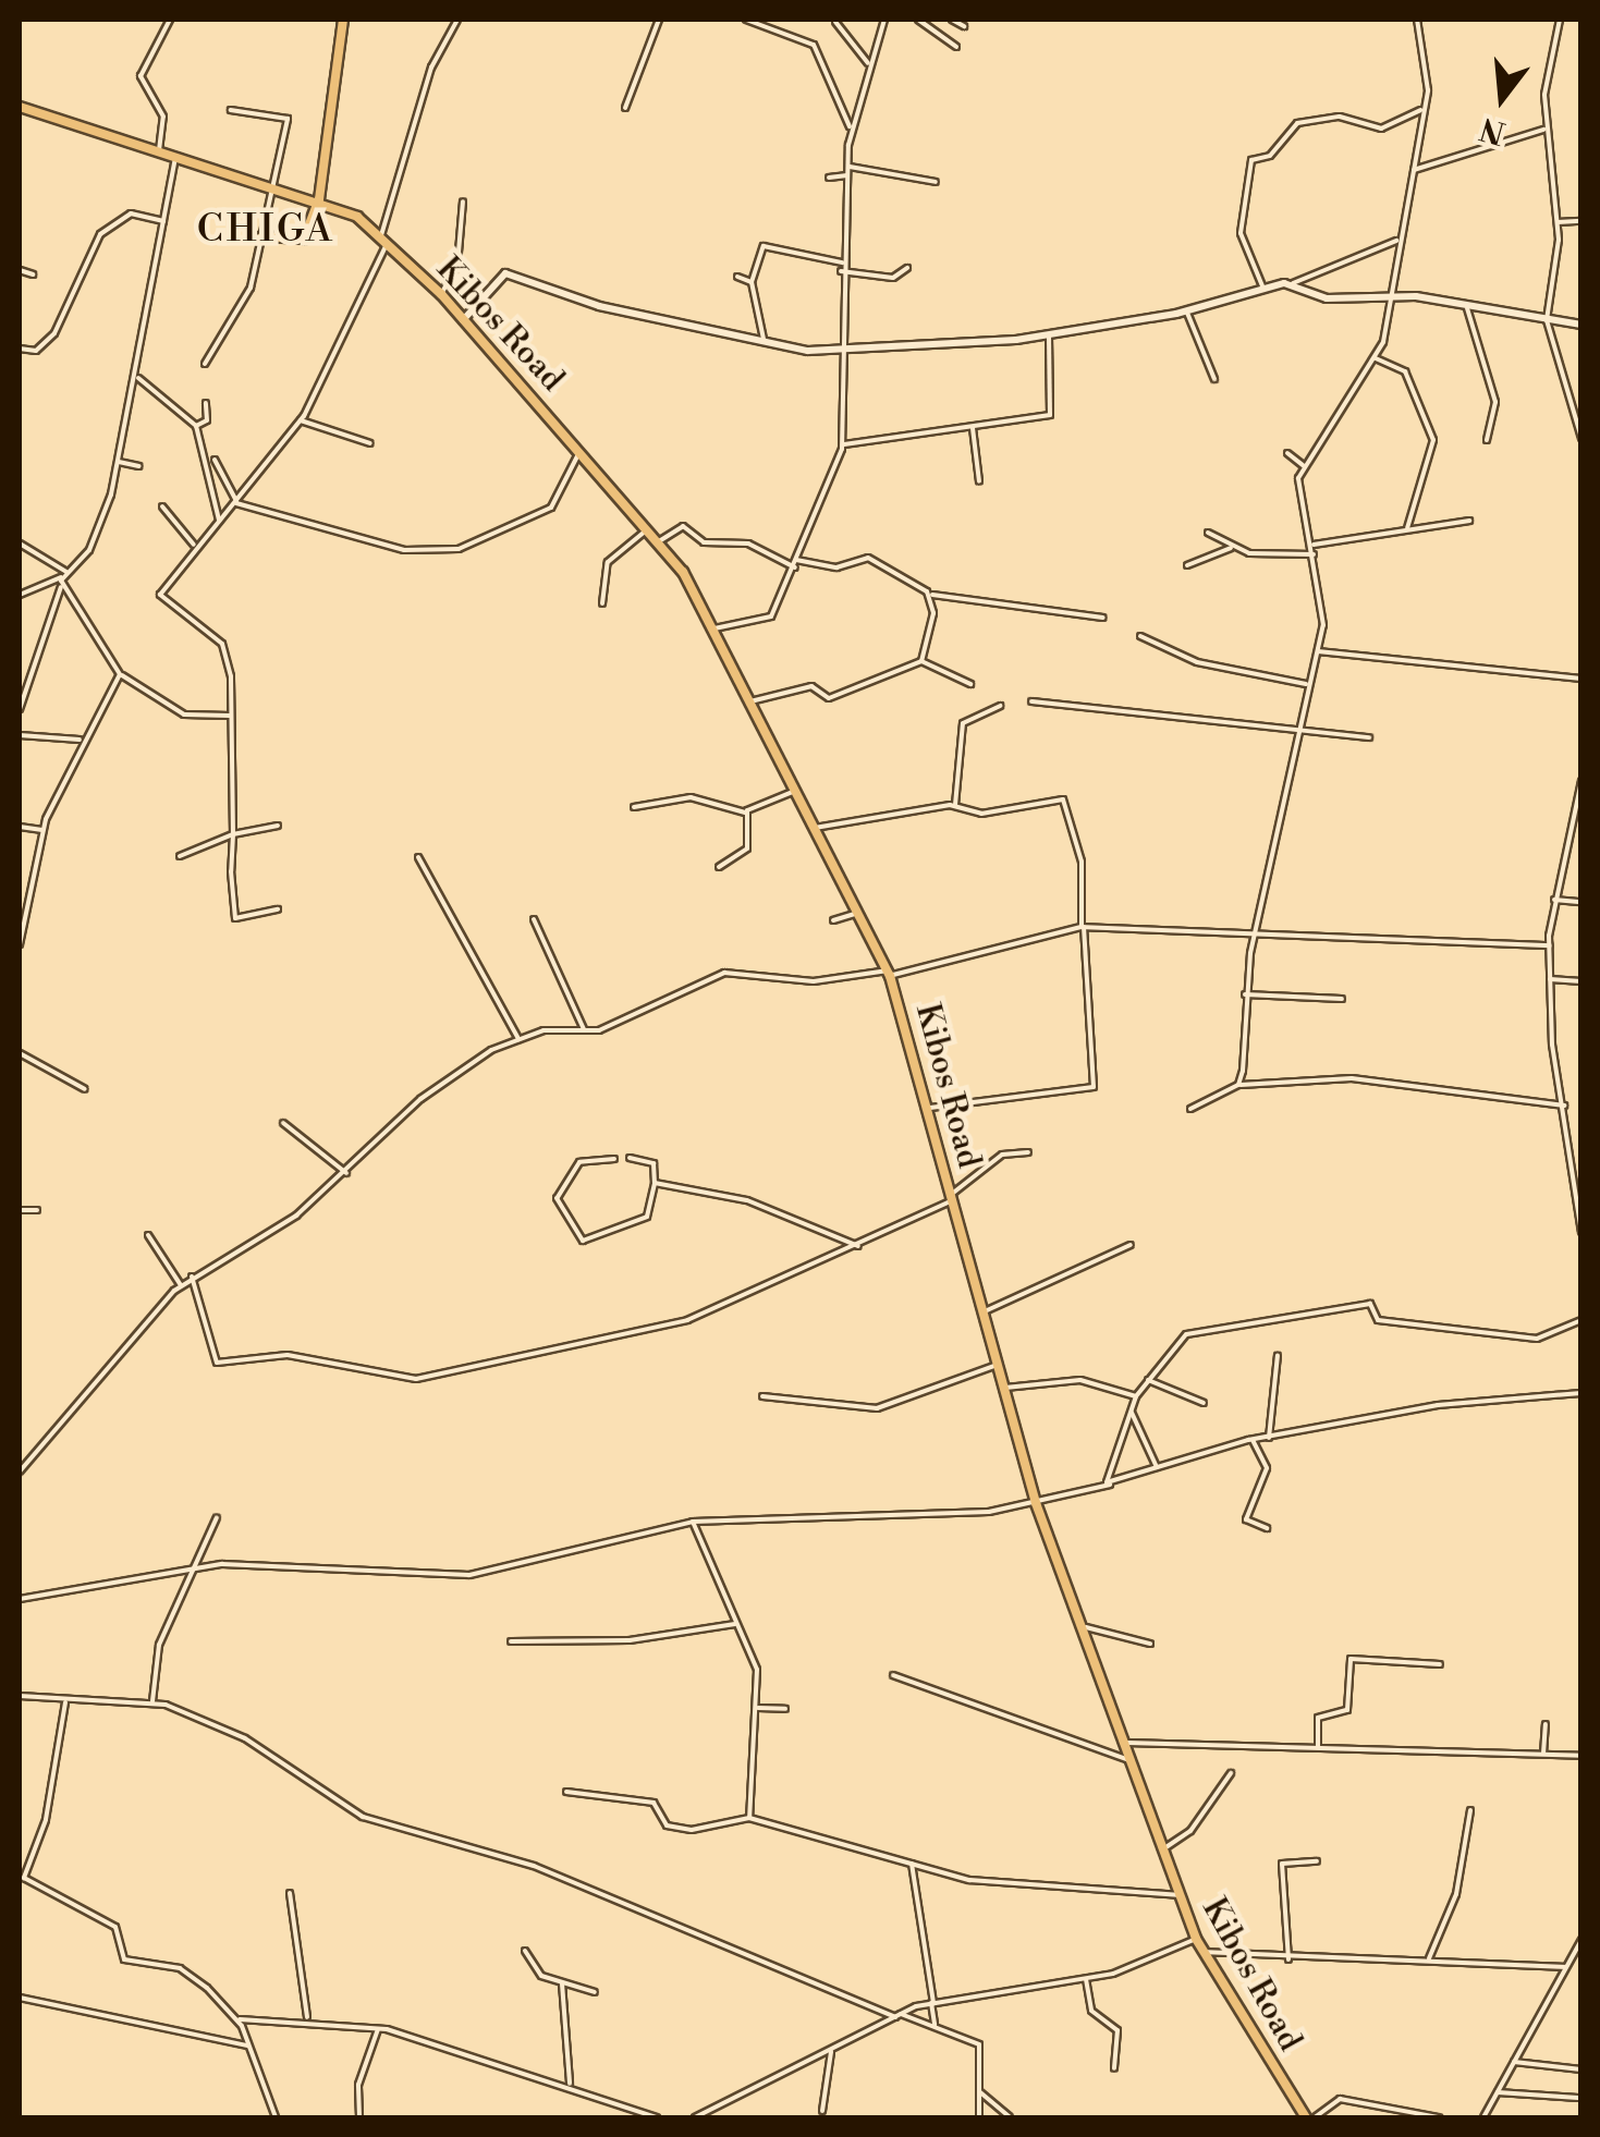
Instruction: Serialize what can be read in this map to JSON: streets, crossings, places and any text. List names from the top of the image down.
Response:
{
  "streets": {
    "main road": ["Kibos Road"]
  },
  "districts": ["CHIGA"],
  "north": "bottom"
}
